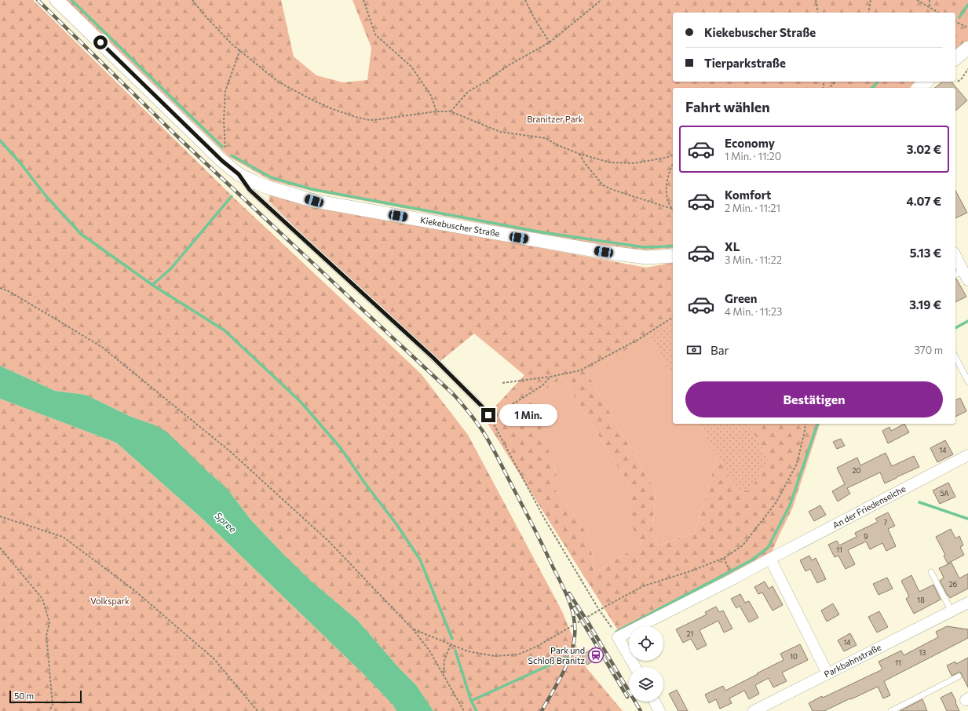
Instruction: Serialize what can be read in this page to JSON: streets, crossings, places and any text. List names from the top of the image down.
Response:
{
  "streets": {
    "street": ["Kiekebuscher Straße", "An der Friedenseiche", "Parkbahnstraße"]
  },
  "water": ["Spree"],
  "parks": ["Branitzer Park", "Volkspark"],
  "places": {
    "station": ["Park und Schloß Branitz"]
  },
  "house_numbers": [
    "14",
    "20",
    "5A",
    "7",
    "9",
    "11",
    "26",
    "18",
    "21",
    "14",
    "13",
    "10",
    "11"
  ],
  "scale_bar": "50 m",
  "page": {
    "banner": ["Kiekebuscher Straße", "Tierparkstraße"],
    "heading": "Fahrt wählen",
    "list": [
      {
        "name": "Economy",
        "note": "1 Min. · 11:20",
        "value": "3.02 €"
      },
      {
        "name": "Komfort",
        "note": "2 Min. · 11:21",
        "value": "4.07 €"
      },
      {
        "name": "XL",
        "note": "3 Min. · 11:22",
        "value": "5.13 €"
      },
      {
        "name": "Green",
        "note": "4 Min. · 11:23",
        "value": "3.19 €"
      }
    ],
    "pay": ["Bar", "370 m"],
    "buttons": "Bestätigen",
    "bubble": "1 Min.",
    "scale": "50 m"
  }
}
